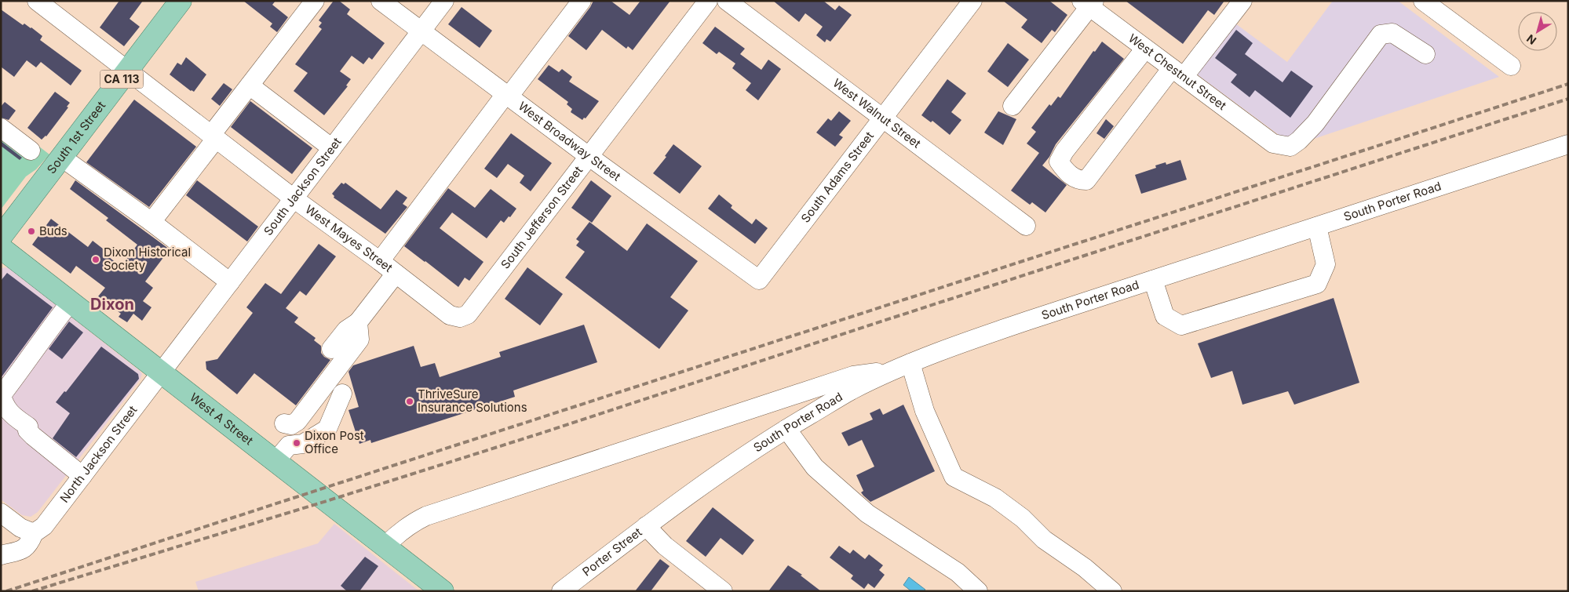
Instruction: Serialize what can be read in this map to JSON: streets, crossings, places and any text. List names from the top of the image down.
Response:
{
  "streets": {
    "main road": ["CA 113", "South 1st Street", "West A Street"],
    "street": [
      "West Chestnut Street",
      "West Walnut Street",
      "West Broadway Street",
      "South Adams Street",
      "South Jackson Street",
      "South Porter Road",
      "South Jefferson Street",
      "West Mayes Street",
      "North Jackson Street",
      "Porter Street"
    ]
  },
  "crossings": [
    ["West Walnut Street", "South Adams Street"],
    ["South 1st Street", "West Mayes Street"],
    ["West Broadway Street", "South Adams Street"],
    ["West Broadway Street", "South Jackson Street"],
    ["West Broadway Street", "South Jefferson Street"],
    ["South Jackson Street", "West Mayes Street"],
    ["South Jackson Street", "West A Street"],
    ["South Jackson Street", "North Jackson Street"],
    ["South Porter Road", "Porter Street"],
    ["South Jefferson Street", "West Mayes Street"],
    ["West A Street", "North Jackson Street"]
  ],
  "districts": ["Dixon"],
  "places": [
    "Buds",
    "Dixon Historical Society",
    "ThriveSure Insurance Solutions",
    "Dixon Post Office"
  ],
  "north": "bottom left"
}
